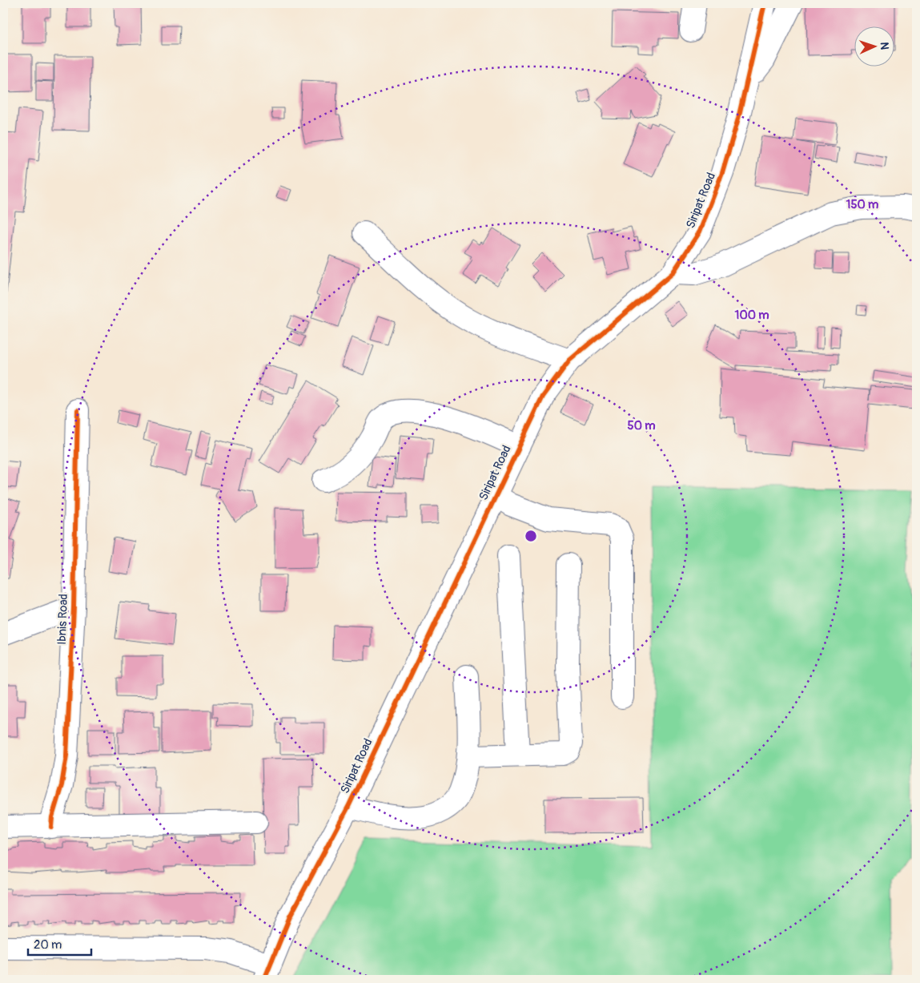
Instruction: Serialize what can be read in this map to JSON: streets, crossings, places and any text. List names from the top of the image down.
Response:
{
  "streets": {
    "street": ["Siripat Road", "Ibnis Road"]
  },
  "scale_bar": "20 m",
  "north": "right",
  "rings": ["150 m", "100 m", "50 m"]
}
